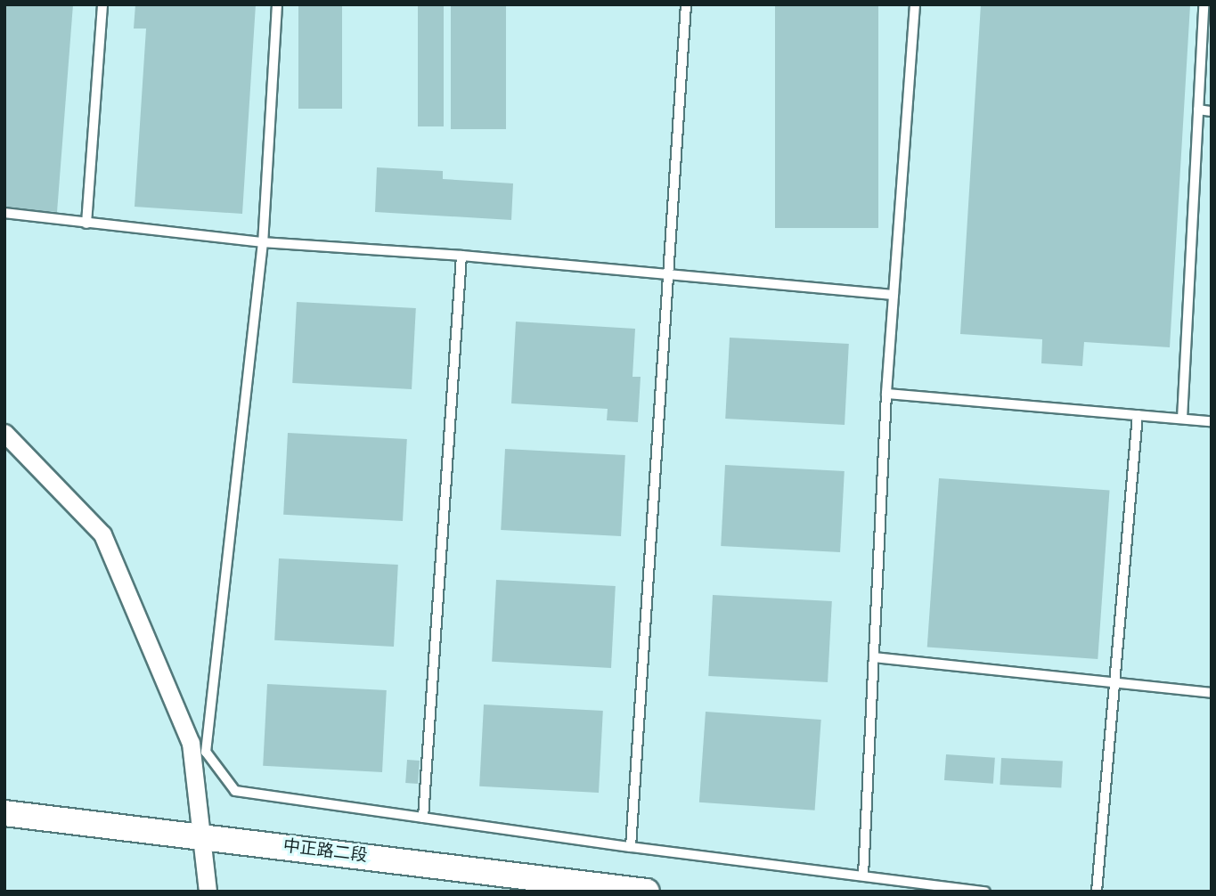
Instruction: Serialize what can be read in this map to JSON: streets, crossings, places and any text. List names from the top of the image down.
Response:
{
  "streets": {
    "street": ["中正路二段"]
  }
}
